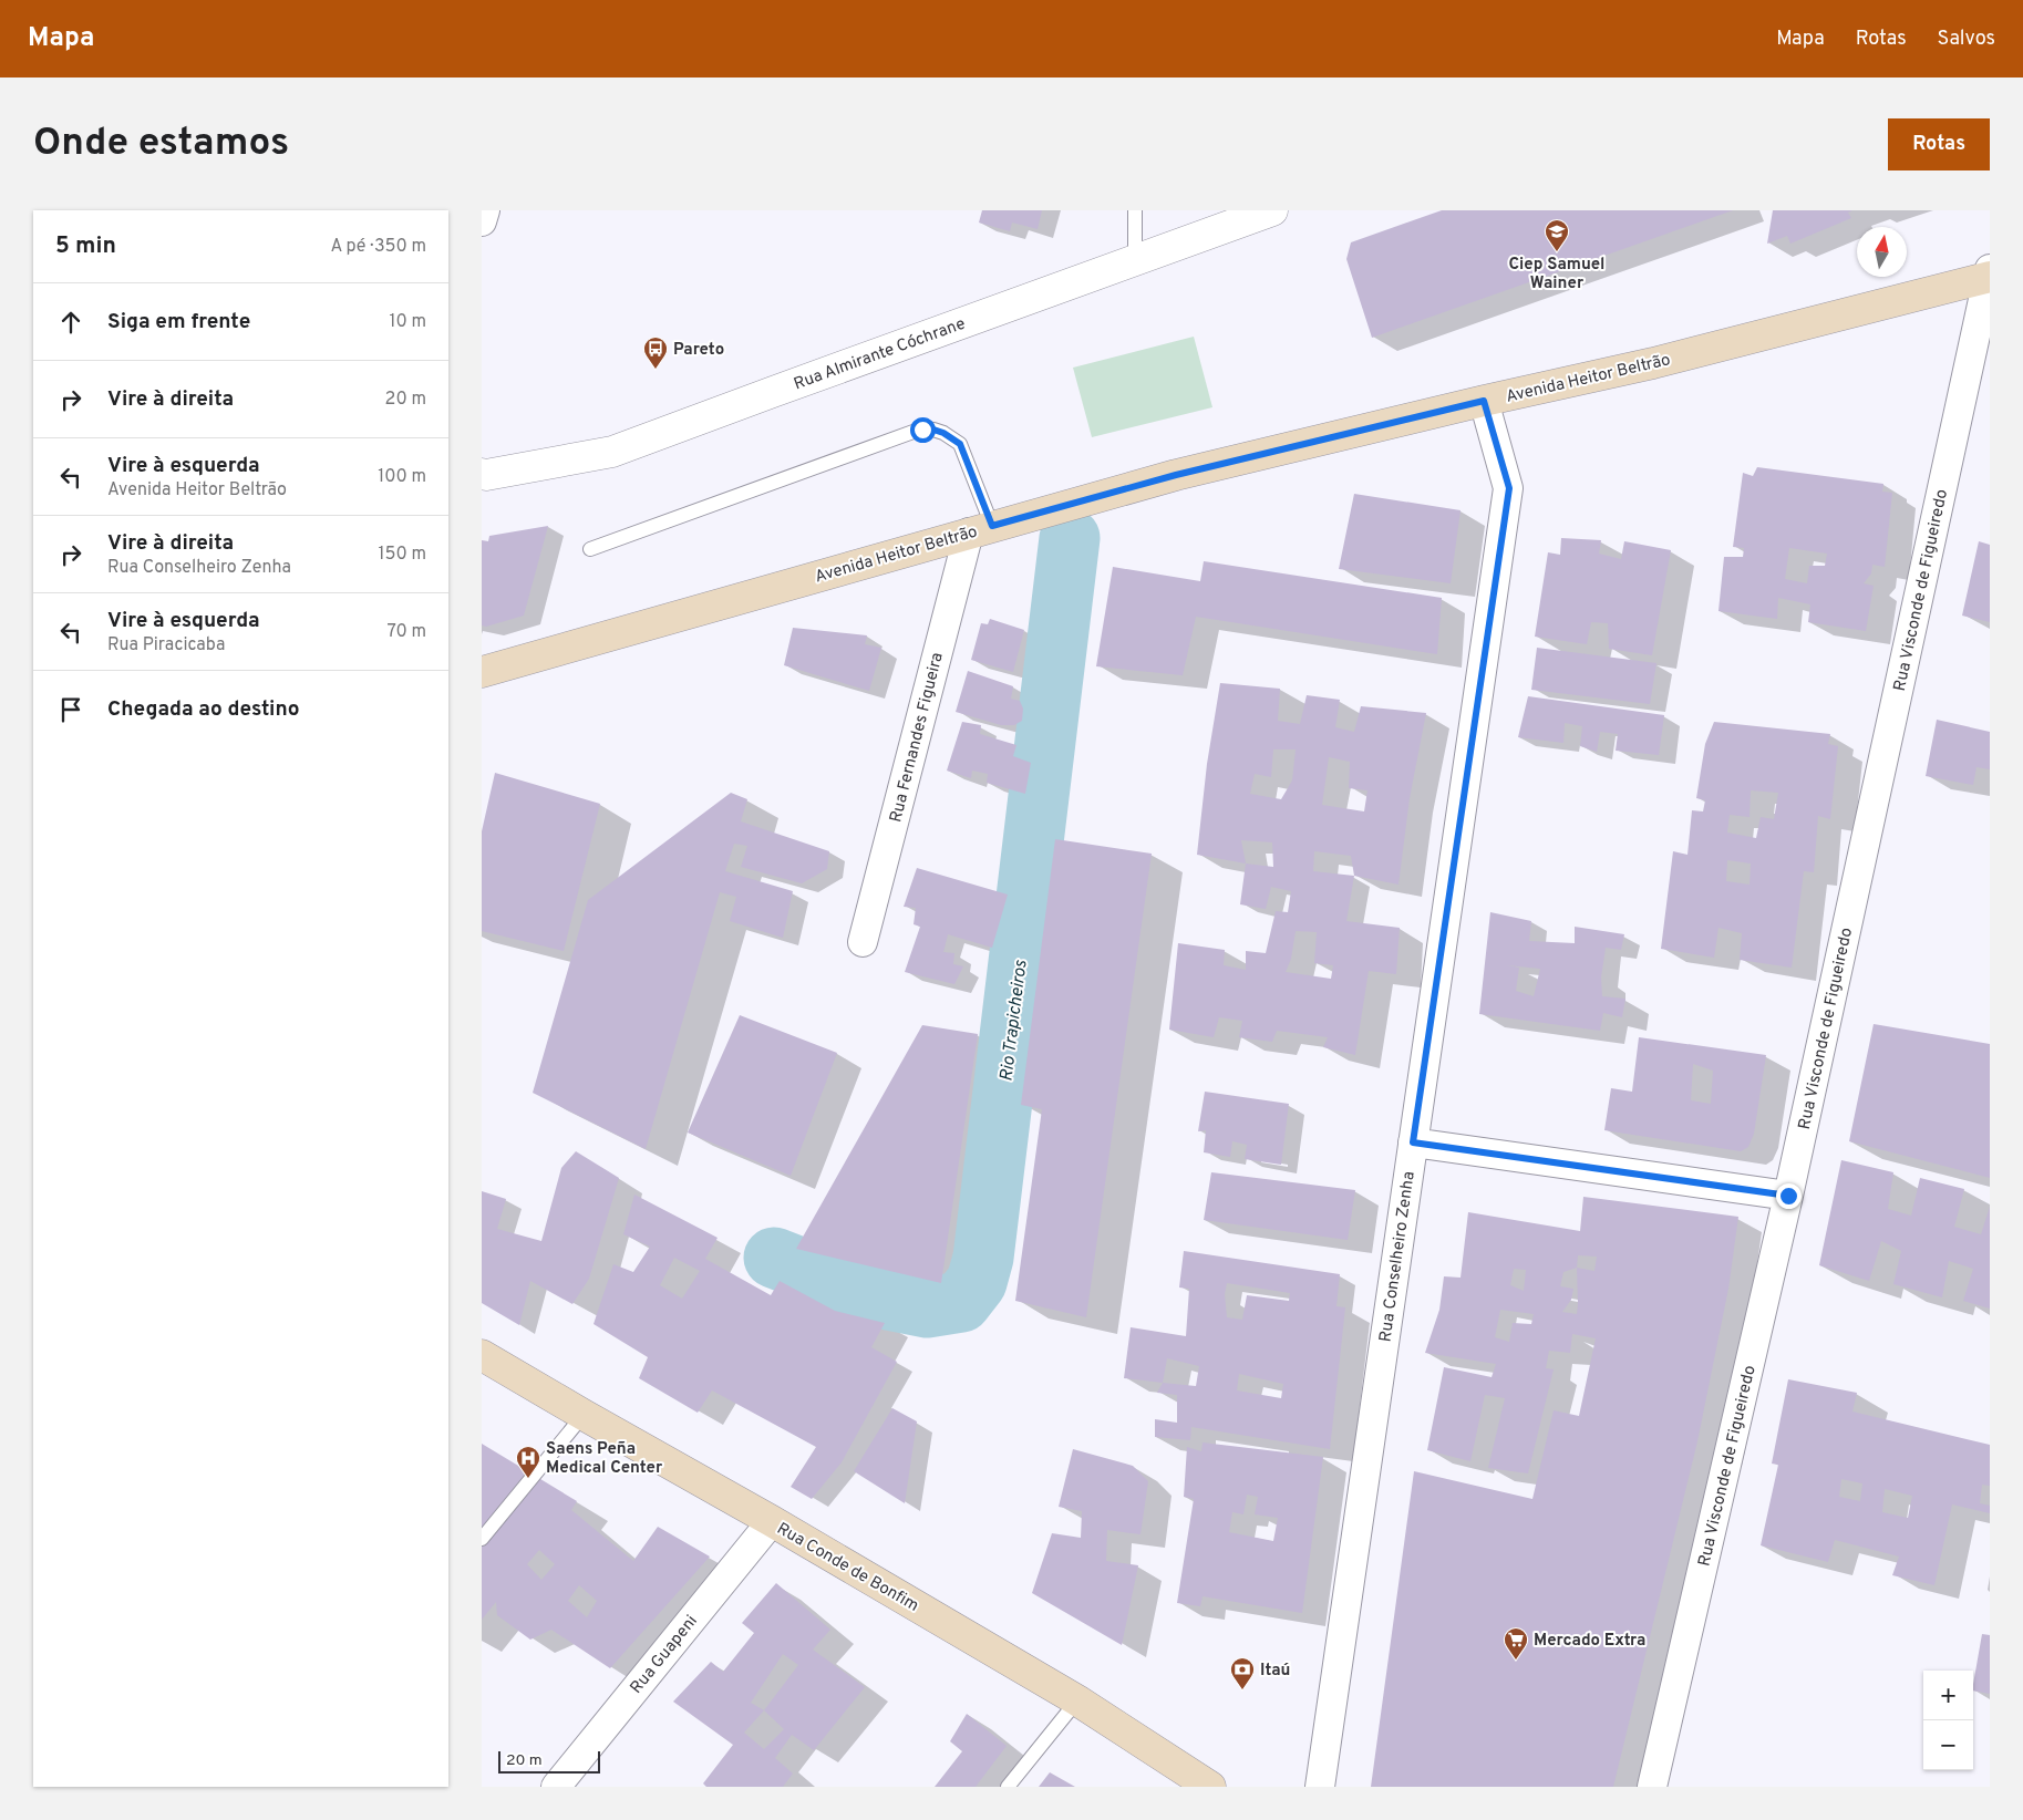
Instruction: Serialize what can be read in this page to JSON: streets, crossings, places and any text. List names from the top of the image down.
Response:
{
  "streets": {
    "main road": ["Avenida Heitor Beltrão", "Rua Conde de Bonfim"],
    "street": [
      "Rua Almirante Cóchrane",
      "Rua Visconde de Figueiredo",
      "Rua Fernandes Figueira",
      "Rua Conselheiro Zenha",
      "Rua Guapeni"
    ]
  },
  "crossings": [
    ["Avenida Heitor Beltrão", "Rua Visconde de Figueiredo"],
    ["Avenida Heitor Beltrão", "Rua Fernandes Figueira"],
    ["Avenida Heitor Beltrão", "Rua Conselheiro Zenha"],
    ["Rua Conde de Bonfim", "Rua Guapeni"]
  ],
  "water": ["Rio Trapicheiros"],
  "places": {
    "school or university": ["Ciep Samuel Wainer"],
    "bus stop": ["Pareto"],
    "hospital": ["Saens Peña Medical Center"],
    "supermarket": ["Mercado Extra"],
    "bank": ["Itaú"]
  },
  "scale_bar": "20 m",
  "north": "top",
  "page": {
    "header": "Mapa",
    "nav": ["Mapa", "Rotas", "Salvos"],
    "buttons": "Rotas",
    "title": "Onde estamos",
    "heading": ["5 min", "A pé · 350 m"],
    "list": [
      ["Siga em frente", "10 m"],
      ["Vire à direita", "20 m"],
      ["Vire à esquerda", "Avenida Heitor Beltrão", "100 m"],
      ["Vire à direita", "Rua Conselheiro Zenha", "150 m"],
      ["Vire à esquerda", "Rua Piracicaba", "70 m"],
      "Chegada ao destino"
    ],
    "map_buttons": ["+", "−"],
    "scale": "20 m"
  }
}
